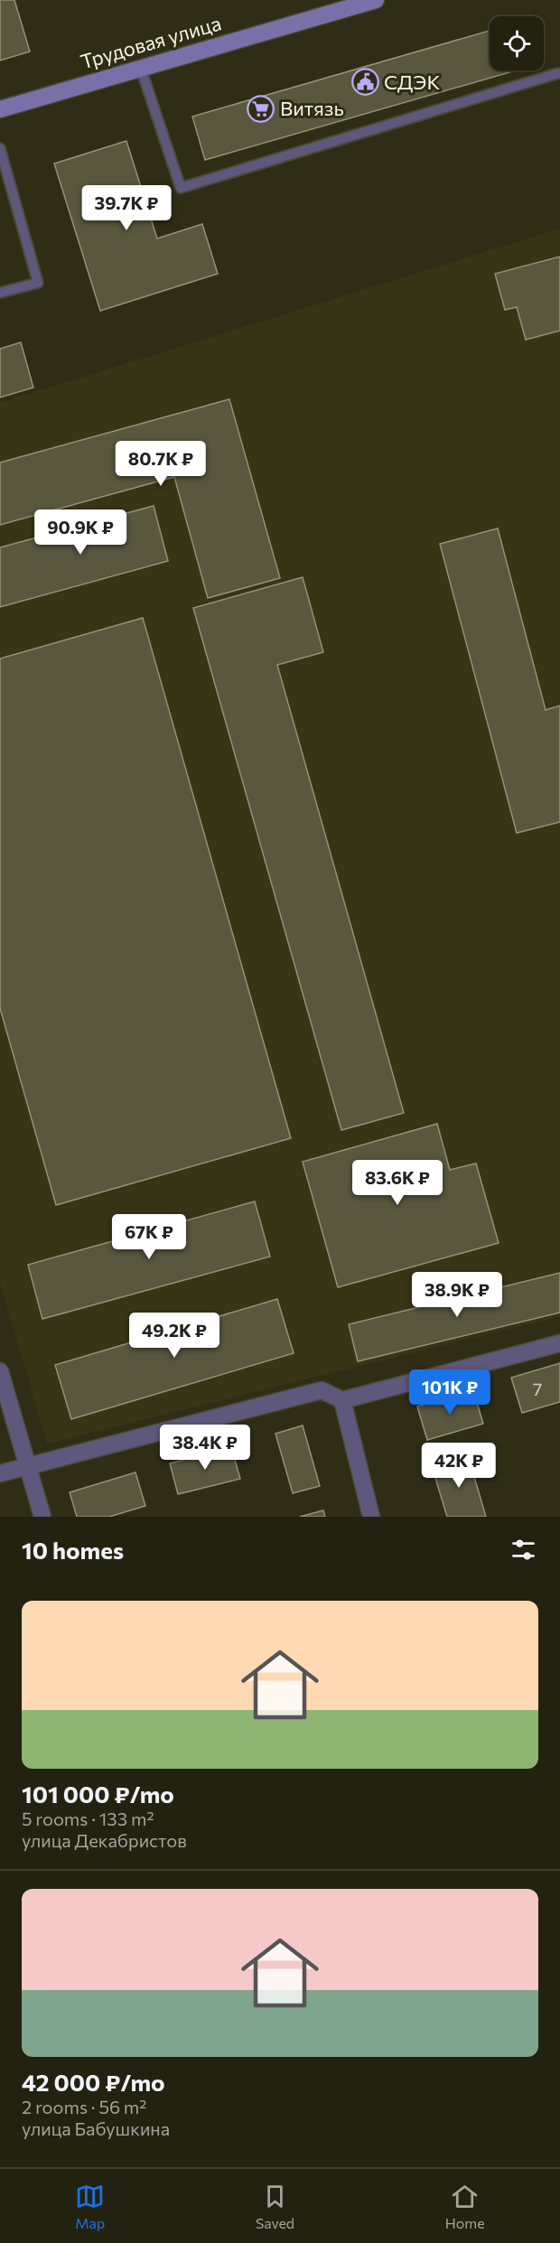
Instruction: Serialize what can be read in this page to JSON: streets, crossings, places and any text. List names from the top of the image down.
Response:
{
  "streets": {
    "street": ["Трудовая улица"]
  },
  "places": {
    "public building": ["СДЭК"],
    "supermarket": ["Витязь"]
  },
  "house_numbers": ["7"],
  "page": {
    "price": [
      "39.7K ₽",
      "80.7K ₽",
      "90.9K ₽",
      "83.6K ₽",
      "67K ₽",
      "38.9K ₽",
      "49.2K ₽",
      "101K ₽",
      "38.4K ₽",
      "42K ₽"
    ],
    "heading": "10 homes",
    "list": [
      {
        "name": "101 000 ₽/mo",
        "note": "5 rooms · 133 m² · улица Декабристов"
      },
      {
        "name": "42 000 ₽/mo",
        "note": "2 rooms · 56 m² · улица Бабушкина"
      }
    ],
    "tabs": ["Map", "Saved", "Home"]
  }
}
